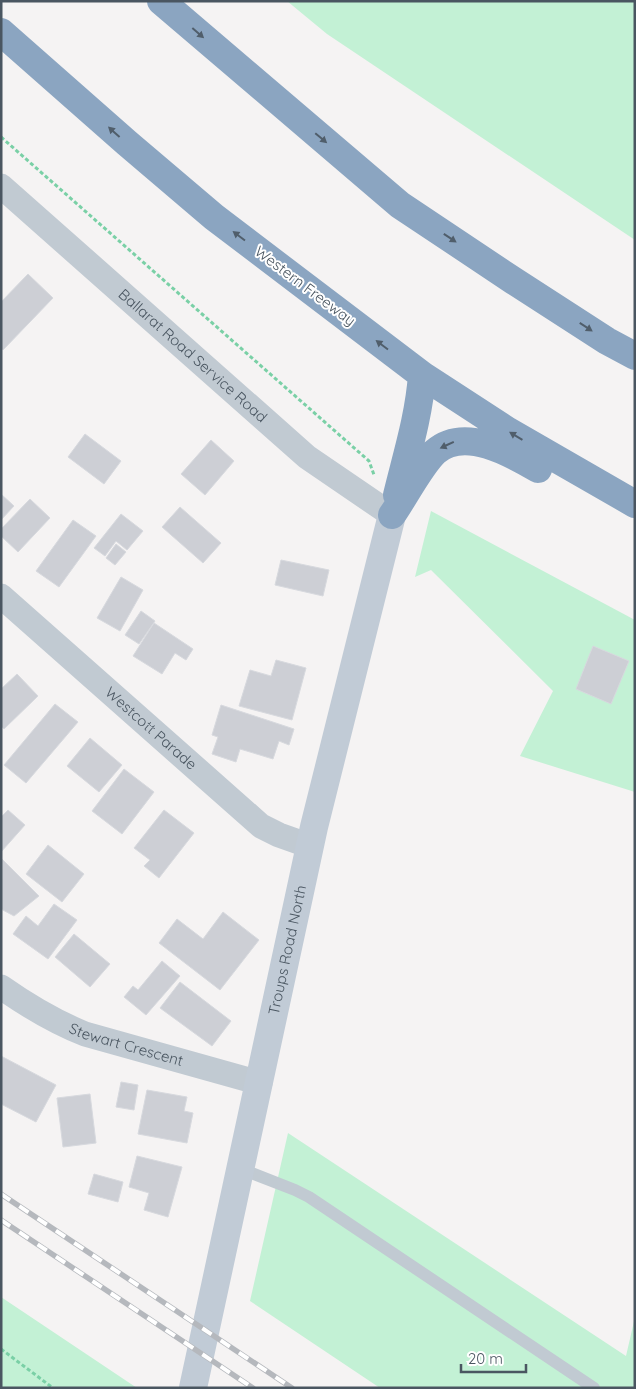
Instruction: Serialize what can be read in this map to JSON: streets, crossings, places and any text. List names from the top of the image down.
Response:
{
  "streets": {
    "highway": ["Western Freeway"],
    "street": [
      "Ballarat Road Service Road",
      "Westcott Parade",
      "Troups Road North",
      "Stewart Crescent"
    ]
  },
  "crossings": [
    ["Ballarat Road Service Road", "Troups Road North"],
    ["Westcott Parade", "Troups Road North"],
    ["Troups Road North", "Stewart Crescent"]
  ],
  "scale_bar": "20 m"
}
